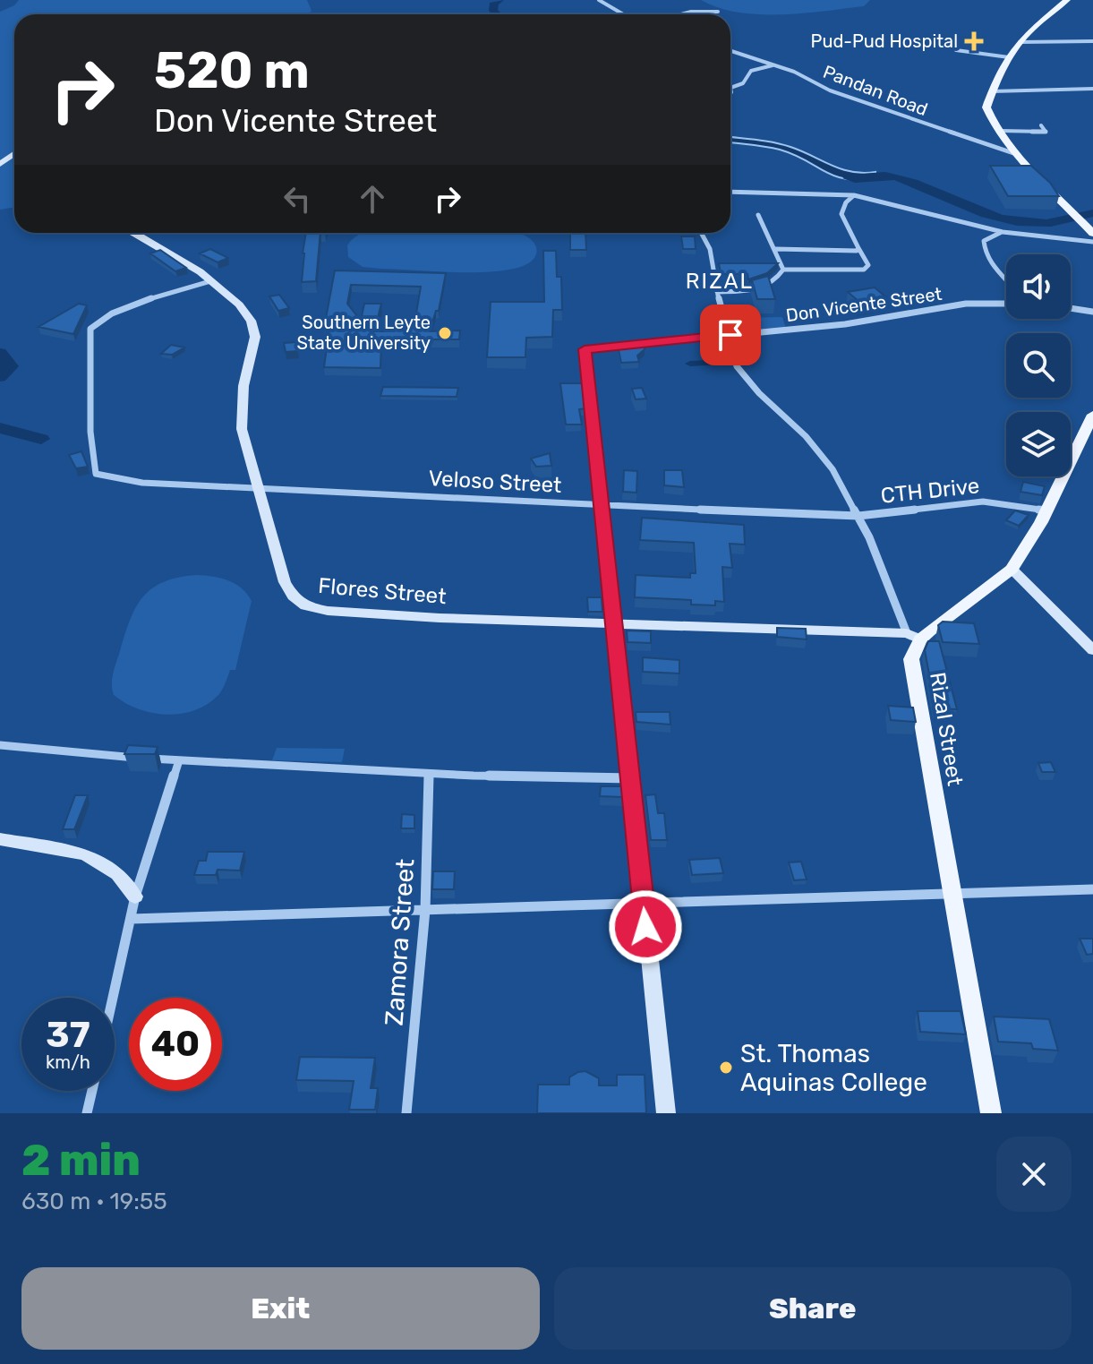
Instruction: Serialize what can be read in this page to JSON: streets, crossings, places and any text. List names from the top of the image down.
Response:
{
  "streets": {
    "main road": ["Rizal Street"],
    "street": [
      "Pandan Road",
      "Don Vicente Street",
      "Veloso Street",
      "CTH Drive",
      "Flores Street",
      "Zamora Street"
    ]
  },
  "crossings": [
    ["Don Vicente Street", "Veloso Street"],
    ["Veloso Street", "CTH Drive"],
    ["Veloso Street", "Flores Street"],
    ["Flores Street", "Rizal Street"]
  ],
  "districts": ["RIZAL"],
  "places": {
    "health": ["Pud-Pud Hospital"],
    "other": ["Southern Leyte State University", "St. Thomas Aquinas College"]
  },
  "page": {
    "turn": ["520 m", "Don Vicente Street"],
    "speed": "37 km/h",
    "limit": "40",
    "heading": ["2 min", "630 m · 19:55"],
    "buttons": ["Exit", "Share"]
  }
}
